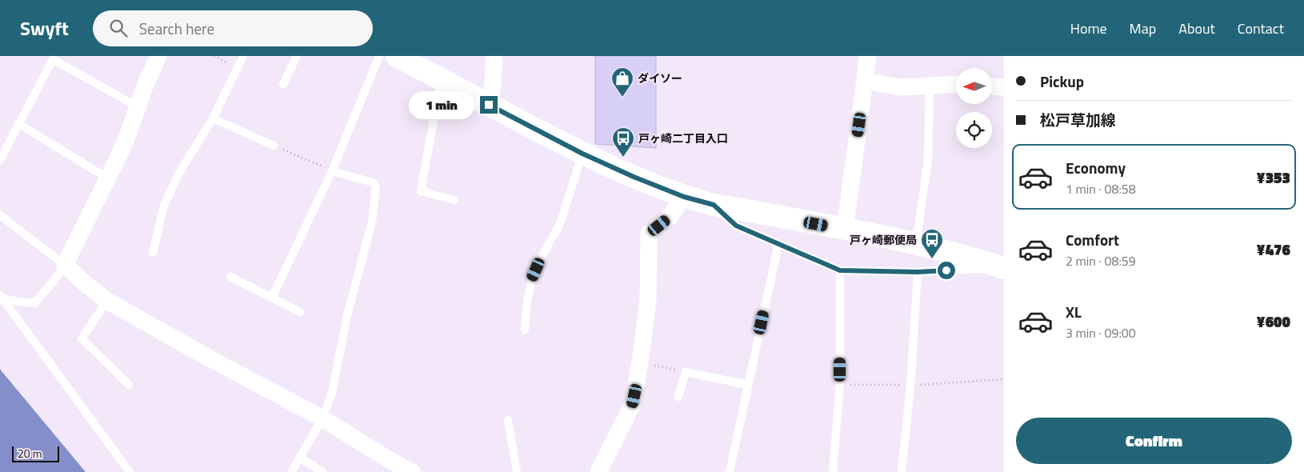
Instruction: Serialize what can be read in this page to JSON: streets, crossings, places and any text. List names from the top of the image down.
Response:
{
  "places": {
    "shop": ["ダイソー"],
    "bus stop": ["戸ヶ崎二丁目入口", "戸ヶ崎郵便局"]
  },
  "scale_bar": "20 m",
  "north": "left",
  "page": {
    "header": "Swyft",
    "search": "Search here",
    "nav": [
      "Home",
      "Map",
      "About",
      "Contact"
    ],
    "banner": ["Pickup", "松戸草加線"],
    "bubble": "1 min",
    "list": [
      {
        "name": "Economy",
        "note": "1 min · 08:58",
        "value": "¥353"
      },
      {
        "name": "Comfort",
        "note": "2 min · 08:59",
        "value": "¥476"
      },
      {
        "name": "XL",
        "note": "3 min · 09:00",
        "value": "¥600"
      }
    ],
    "buttons": "Confirm",
    "scale": "20 m"
  }
}
